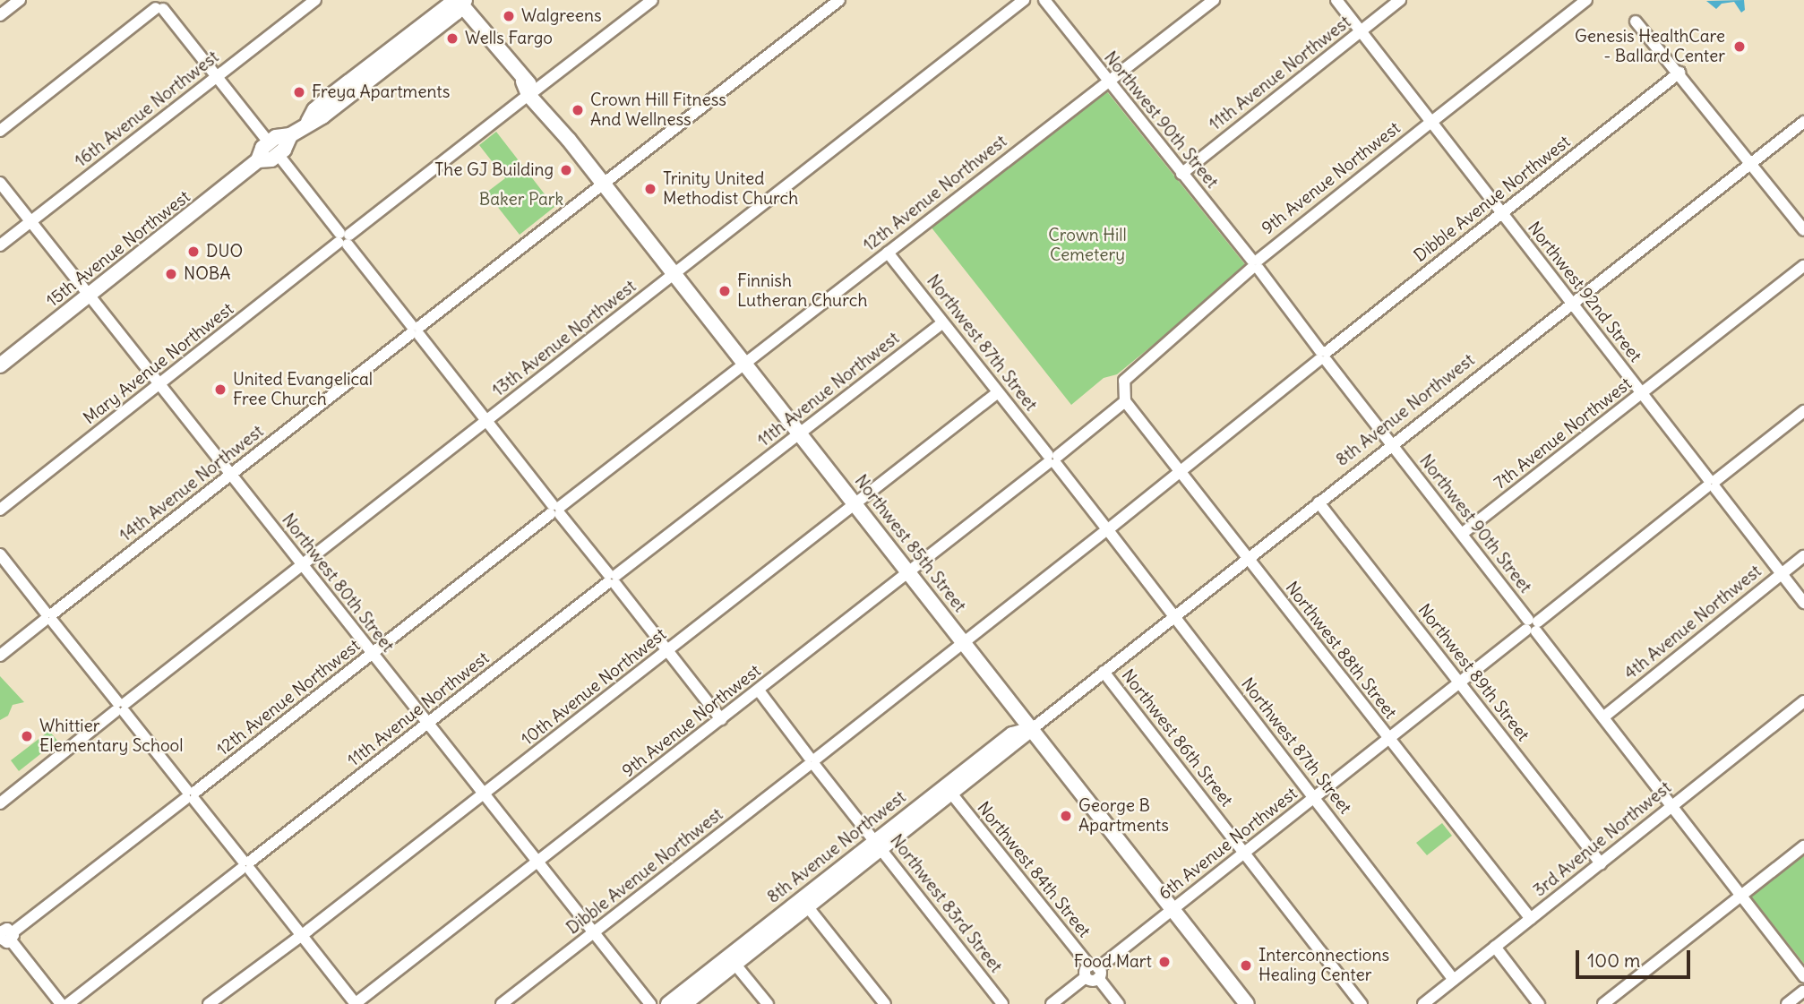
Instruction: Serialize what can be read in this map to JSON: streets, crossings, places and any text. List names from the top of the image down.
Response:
{
  "streets": {
    "main road": ["15th Avenue Northwest", "8th Avenue Northwest", "Northwest 85th Street"],
    "street": [
      "11th Avenue Northwest",
      "16th Avenue Northwest",
      "Northwest 90th Street",
      "9th Avenue Northwest",
      "12th Avenue Northwest",
      "Dibble Avenue Northwest",
      "Northwest 92nd Street",
      "13th Avenue Northwest",
      "Northwest 87th Street",
      "Mary Avenue Northwest",
      "7th Avenue Northwest",
      "14th Avenue Northwest",
      "Northwest 80th Street",
      "4th Avenue Northwest",
      "Northwest 88th Street",
      "Northwest 89th Street",
      "10th Avenue Northwest",
      "Northwest 86th Street",
      "3rd Avenue Northwest",
      "6th Avenue Northwest",
      "Northwest 84th Street",
      "Northwest 83rd Street"
    ]
  },
  "crossings": [
    ["11th Avenue Northwest", "Northwest 90th Street"],
    ["11th Avenue Northwest", "Northwest 92nd Street"],
    ["11th Avenue Northwest", "Northwest 87th Street"],
    ["11th Avenue Northwest", "Northwest 85th Street"],
    ["11th Avenue Northwest", "Northwest 80th Street"],
    ["16th Avenue Northwest", "Northwest 80th Street"],
    ["Northwest 90th Street", "9th Avenue Northwest"],
    ["Northwest 90th Street", "12th Avenue Northwest"],
    ["Northwest 90th Street", "Dibble Avenue Northwest"],
    ["Northwest 90th Street", "8th Avenue Northwest"],
    ["Northwest 90th Street", "7th Avenue Northwest"],
    ["Northwest 90th Street", "4th Avenue Northwest"],
    ["Northwest 90th Street", "3rd Avenue Northwest"],
    ["Northwest 90th Street", "6th Avenue Northwest"],
    ["9th Avenue Northwest", "Northwest 92nd Street"],
    ["9th Avenue Northwest", "Northwest 87th Street"],
    ["9th Avenue Northwest", "Northwest 85th Street"],
    ["9th Avenue Northwest", "Northwest 80th Street"],
    ["9th Avenue Northwest", "Northwest 88th Street"],
    ["9th Avenue Northwest", "Northwest 83rd Street"],
    ["12th Avenue Northwest", "Northwest 87th Street"],
    ["12th Avenue Northwest", "Northwest 85th Street"],
    ["12th Avenue Northwest", "Northwest 80th Street"],
    ["Dibble Avenue Northwest", "Northwest 92nd Street"],
    ["Dibble Avenue Northwest", "Northwest 87th Street"],
    ["Dibble Avenue Northwest", "Northwest 85th Street"],
    ["Dibble Avenue Northwest", "Northwest 80th Street"],
    ["Dibble Avenue Northwest", "Northwest 88th Street"],
    ["Dibble Avenue Northwest", "Northwest 83rd Street"],
    ["15th Avenue Northwest", "Northwest 80th Street"],
    ["Northwest 92nd Street", "8th Avenue Northwest"],
    ["Northwest 92nd Street", "7th Avenue Northwest"],
    ["Northwest 92nd Street", "4th Avenue Northwest"],
    ["Northwest 92nd Street", "6th Avenue Northwest"],
    ["13th Avenue Northwest", "Northwest 85th Street"],
    ["13th Avenue Northwest", "Northwest 80th Street"],
    ["Northwest 87th Street", "8th Avenue Northwest"],
    ["Northwest 87th Street", "10th Avenue Northwest"],
    ["Northwest 87th Street", "3rd Avenue Northwest"],
    ["Northwest 87th Street", "6th Avenue Northwest"],
    ["Mary Avenue Northwest", "Northwest 85th Street"],
    ["Mary Avenue Northwest", "Northwest 80th Street"],
    ["8th Avenue Northwest", "Northwest 85th Street"],
    ["8th Avenue Northwest", "Northwest 88th Street"],
    ["8th Avenue Northwest", "Northwest 89th Street"],
    ["8th Avenue Northwest", "Northwest 86th Street"],
    ["8th Avenue Northwest", "Northwest 84th Street"],
    ["8th Avenue Northwest", "Northwest 83rd Street"],
    ["14th Avenue Northwest", "Northwest 85th Street"],
    ["14th Avenue Northwest", "Northwest 80th Street"],
    ["Northwest 85th Street", "10th Avenue Northwest"],
    ["Northwest 85th Street", "6th Avenue Northwest"],
    ["Northwest 80th Street", "10th Avenue Northwest"],
    ["Northwest 88th Street", "3rd Avenue Northwest"],
    ["Northwest 88th Street", "6th Avenue Northwest"],
    ["Northwest 89th Street", "3rd Avenue Northwest"],
    ["Northwest 89th Street", "6th Avenue Northwest"],
    ["Northwest 86th Street", "6th Avenue Northwest"],
    ["6th Avenue Northwest", "Northwest 84th Street"]
  ],
  "parks": ["Baker Park", "Crown Hill Cemetery"],
  "places": [
    "Walgreens",
    "Wells Fargo",
    "Genesis HealthCare - Ballard Center",
    "Freya Apartments",
    "Crown Hill Fitness And Wellness",
    "The GJ Building",
    "Trinity United Methodist Church",
    "DUO",
    "NOBA",
    "Finnish Lutheran Church",
    "United Evangelical Free Church",
    "Whittier Elementary School",
    "George B Apartments",
    "Food Mart",
    "Interconnections Healing Center"
  ],
  "scale_bar": "100 m"
}
